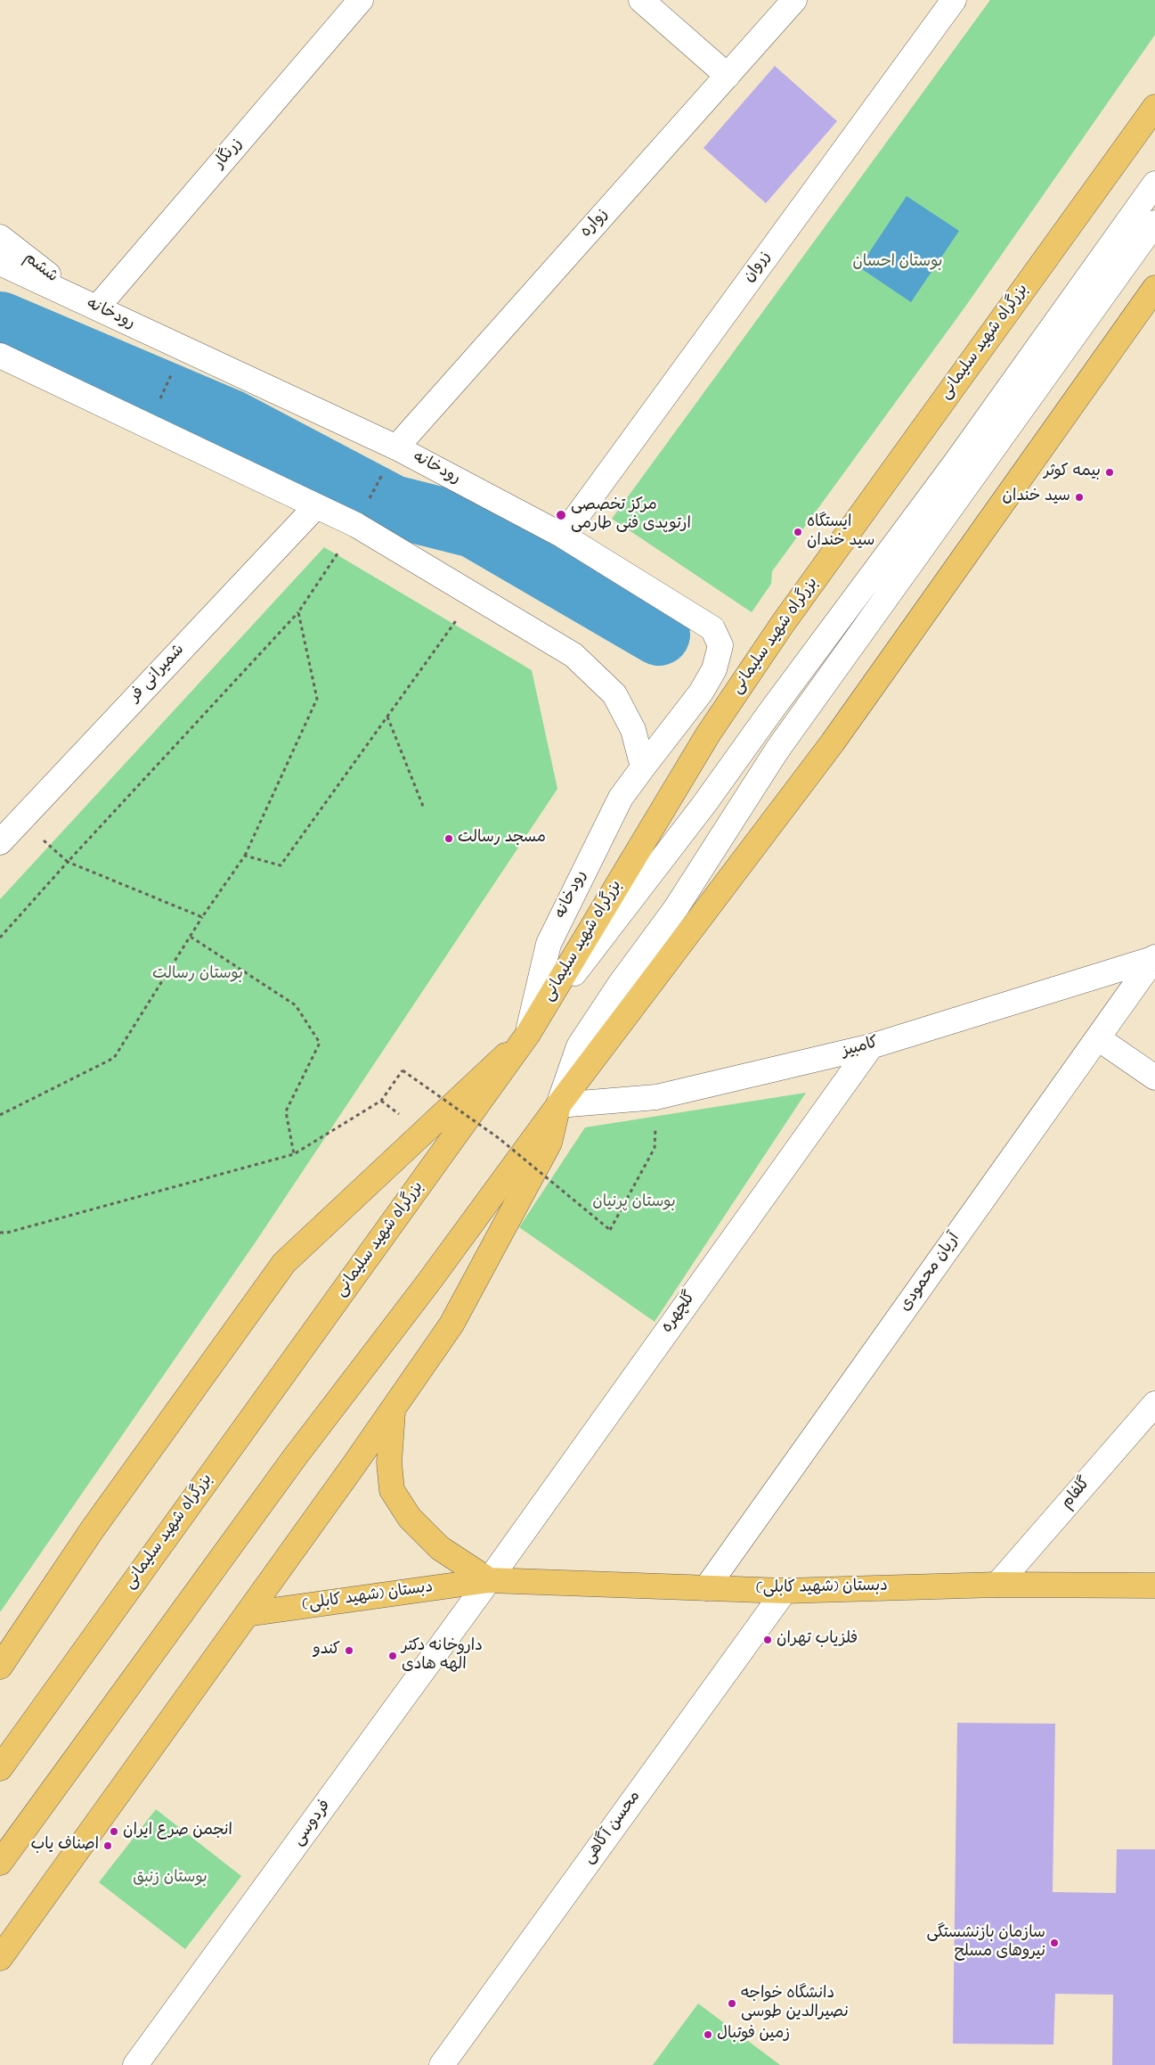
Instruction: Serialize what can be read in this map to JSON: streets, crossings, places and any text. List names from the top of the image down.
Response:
{
  "streets": {
    "main road": ["بزرگراه شهید سلیمانی", "دبستان (شهید کابلی)"],
    "street": [
      "زرنگار",
      "زواره",
      "زروان",
      "ششم",
      "رودخانه",
      "شمیرانی فر",
      "کامبیز",
      "آریان محمودی",
      "گلچهره",
      "گلفام",
      "فردوسی",
      "محسن آگاهی"
    ]
  },
  "crossings": [
    ["زرنگار", "ششم"],
    ["زرنگار", "رودخانه"],
    ["زواره", "رودخانه"],
    ["زروان", "رودخانه"],
    ["ششم", "رودخانه"],
    ["رودخانه", "بزرگراه شهید سلیمانی"],
    ["کامبیز", "آریان محمودی"],
    ["کامبیز", "گلچهره"],
    ["آریان محمودی", "دبستان (شهید کابلی)"],
    ["گلچهره", "دبستان (شهید کابلی)"],
    ["گلچهره", "فردوسی"],
    ["گلفام", "دبستان (شهید کابلی)"],
    ["دبستان (شهید کابلی)", "فردوسی"],
    ["دبستان (شهید کابلی)", "محسن آگاهی"]
  ],
  "parks": [
    "بوستان احسان",
    "بوستان رسالت",
    "بوستان پرنیان",
    "بوستان زنبق"
  ],
  "places": [
    "بیمه کوثر",
    "سید خندان",
    "مرکز تخصصی ارتوپدی فنی طارمی",
    "ایستگاه سید خندان",
    "مسجد رسالت",
    "فلزیاب تهران",
    "کندو",
    "داروخانه دکتر الهه هادی",
    "انجمن صرع ایران",
    "اصناف یاب",
    "سازمان بازنشستگی نیروهای مسلح",
    "دانشگاه خواجه نصیرالدین طوسی",
    "زمین فوتبال"
  ]
}
